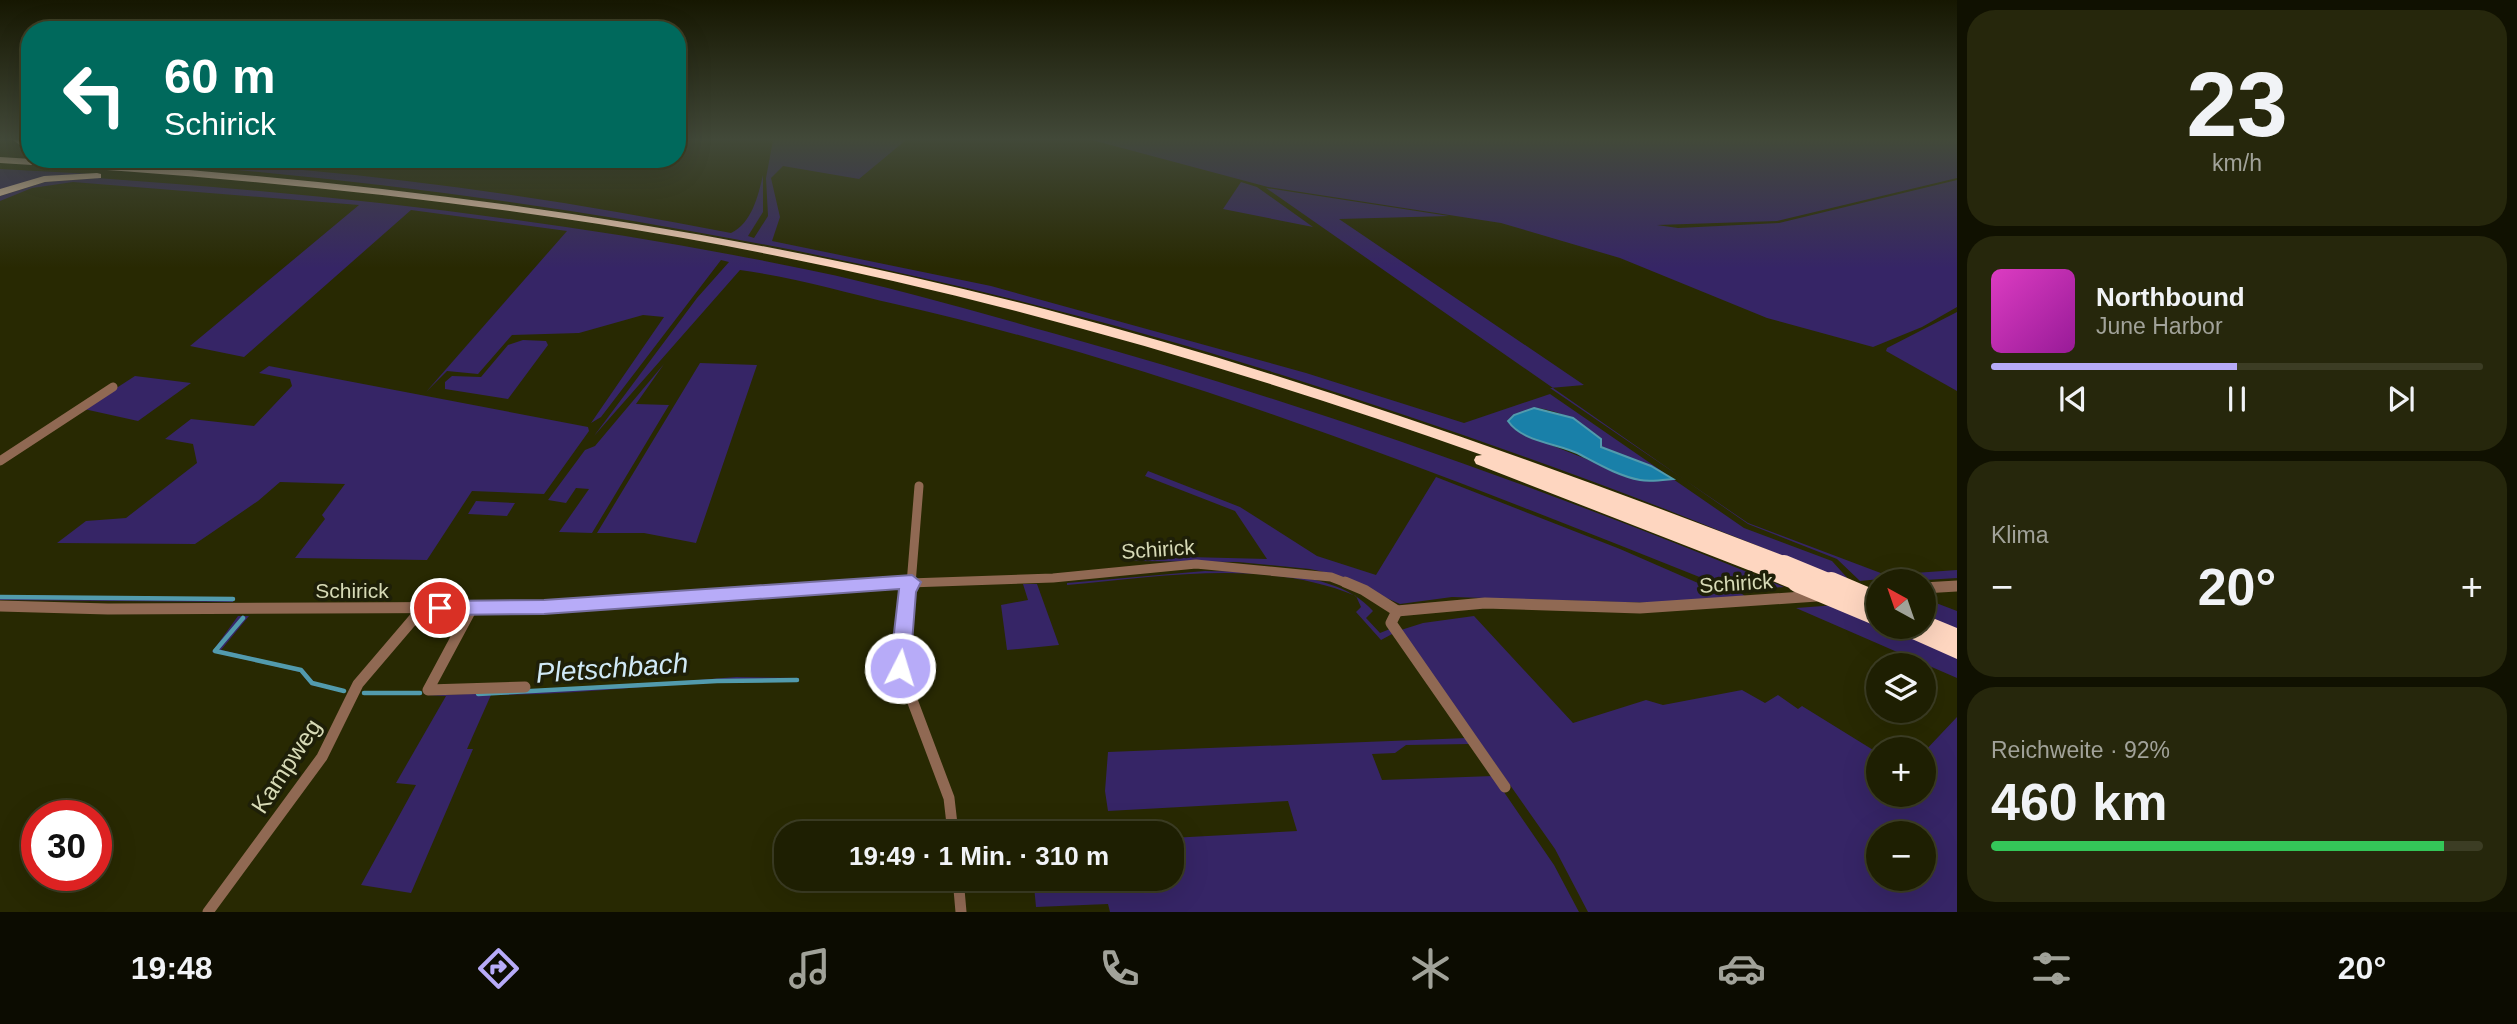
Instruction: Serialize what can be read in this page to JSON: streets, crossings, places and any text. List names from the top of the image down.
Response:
{
  "streets": {
    "street": ["Schirick", "Kampweg"]
  },
  "crossings": [
    ["Schirick", "Kampweg"]
  ],
  "water": ["Pletschbach"],
  "north": "top left",
  "page": {
    "tile": [
      ["23", "km/h"],
      "Klima",
      ["Reichweite · 92%", "460 km"]
    ],
    "turn": ["60 m", "Schirick"],
    "song": ["Northbound", "June Harbor"],
    "heat": ["−", "20°", "+"],
    "map_buttons": ["+", "−"],
    "limit": "30",
    "trip": "19:49 · 1 Min. · 310 m",
    "tabs": ["19:48", "20°"]
  }
}
